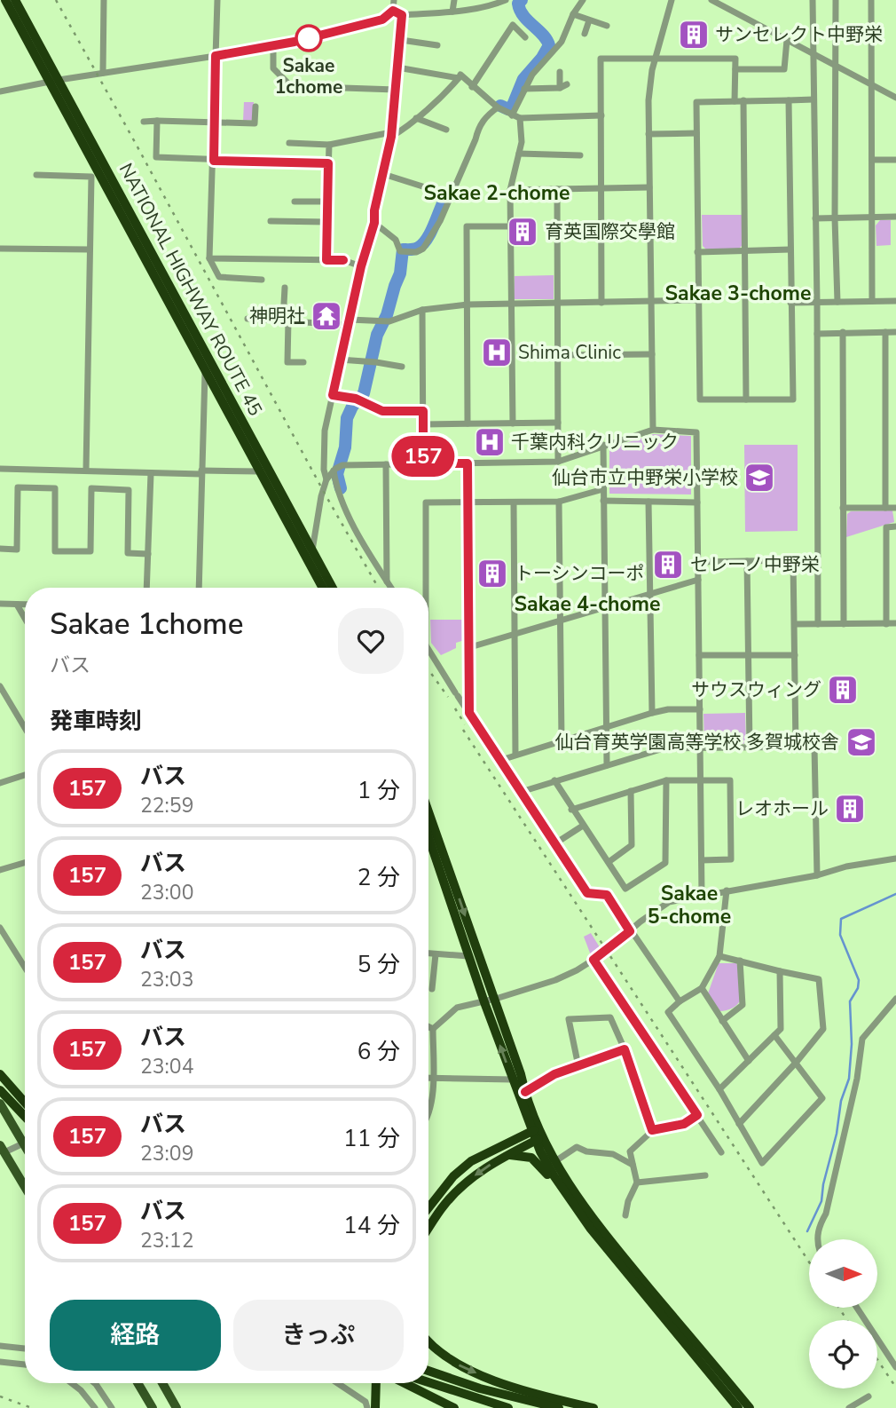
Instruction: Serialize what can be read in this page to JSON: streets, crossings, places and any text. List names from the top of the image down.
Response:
{
  "streets": {
    "highway": ["NATIONAL HIGHWAY ROUTE 45"]
  },
  "districts": [
    "Sakae 2-chome",
    "Sakae 3-chome",
    "Sakae 4-chome",
    "Sakae 5-chome"
  ],
  "places": {
    "building": [
      "サンセレクト中野栄",
      "育英国際交學館",
      "セレーノ中野栄",
      "トーシンコーポ",
      "サウスウィング",
      "レオホール"
    ],
    "other": ["Sakae 1chome"],
    "temple": ["神明社"],
    "hospital": ["Shima Clinic", "千葉内科クリニック"],
    "school or university": ["仙台市立中野栄小学校", "仙台育英学園高等学校 多賀城校舎"]
  },
  "lines": ["bus line 157"],
  "north": "right",
  "page": {
    "on_map": "157",
    "heading": [
      ["Sakae 1chome", "バス"],
      "発車時刻"
    ],
    "list": [
      {
        "mark": "157",
        "name": "バス",
        "note": "22:59",
        "value": "1 分"
      },
      {
        "mark": "157",
        "name": "バス",
        "note": "23:00",
        "value": "2 分"
      },
      {
        "mark": "157",
        "name": "バス",
        "note": "23:03",
        "value": "5 分"
      },
      {
        "mark": "157",
        "name": "バス",
        "note": "23:04",
        "value": "6 分"
      },
      {
        "mark": "157",
        "name": "バス",
        "note": "23:09",
        "value": "11 分"
      },
      {
        "mark": "157",
        "name": "バス",
        "note": "23:12",
        "value": "14 分"
      }
    ],
    "buttons": ["経路", "きっぷ"]
  }
}
